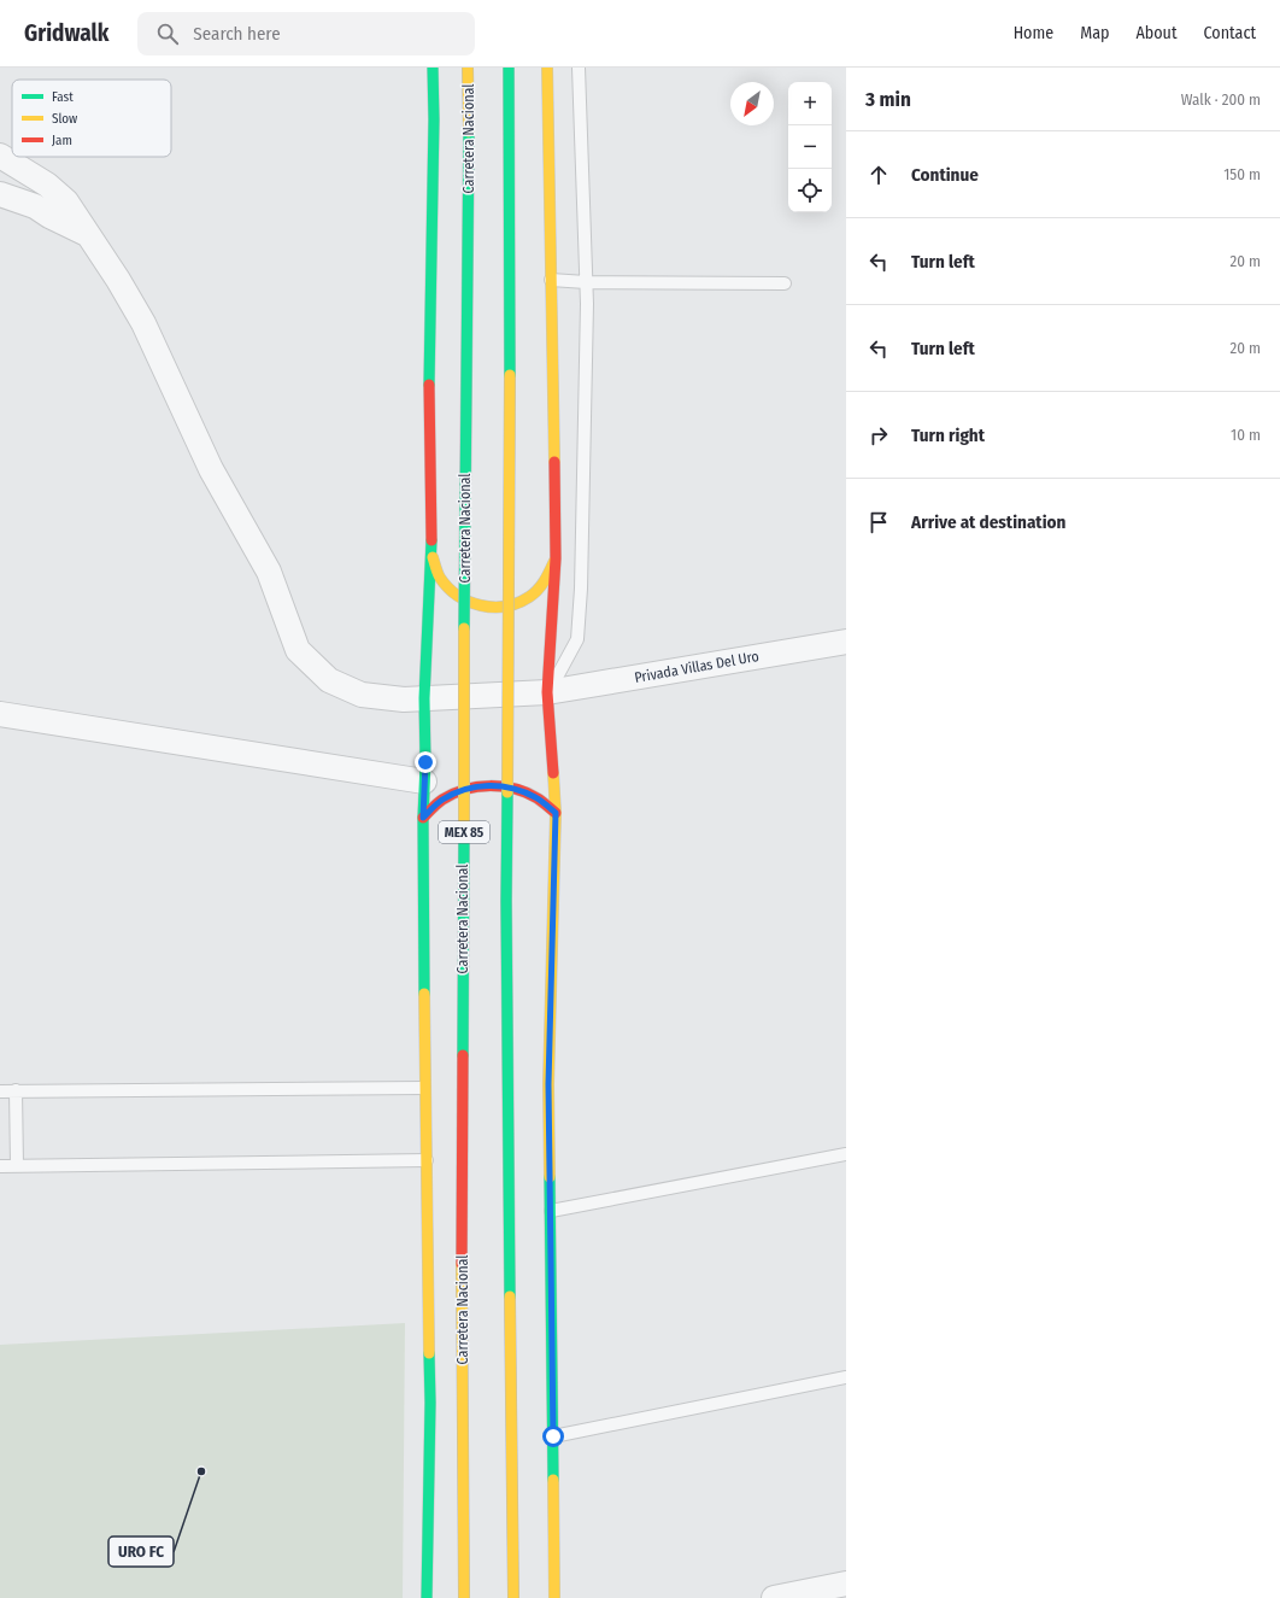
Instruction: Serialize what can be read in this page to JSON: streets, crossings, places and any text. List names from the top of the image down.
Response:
{
  "streets": {
    "main road": ["Carretera Nacional", "MEX 85"],
    "street": ["Privada Villas Del Uro"]
  },
  "crossings": [
    ["Privada Villas Del Uro", "MEX 85"]
  ],
  "places": ["URO FC"],
  "legend": ["Fast", "Slow", "Jam"],
  "north": "bottom left",
  "page": {
    "header": "Gridwalk",
    "search": "Search here",
    "nav": [
      "Home",
      "Map",
      "About",
      "Contact"
    ],
    "heading": ["3 min", "Walk · 200 m"],
    "map_buttons": ["+", "−"],
    "list": [
      ["Continue", "150 m"],
      ["Turn left", "20 m"],
      ["Turn left", "20 m"],
      ["Turn right", "10 m"],
      "Arrive at destination"
    ]
  }
}
